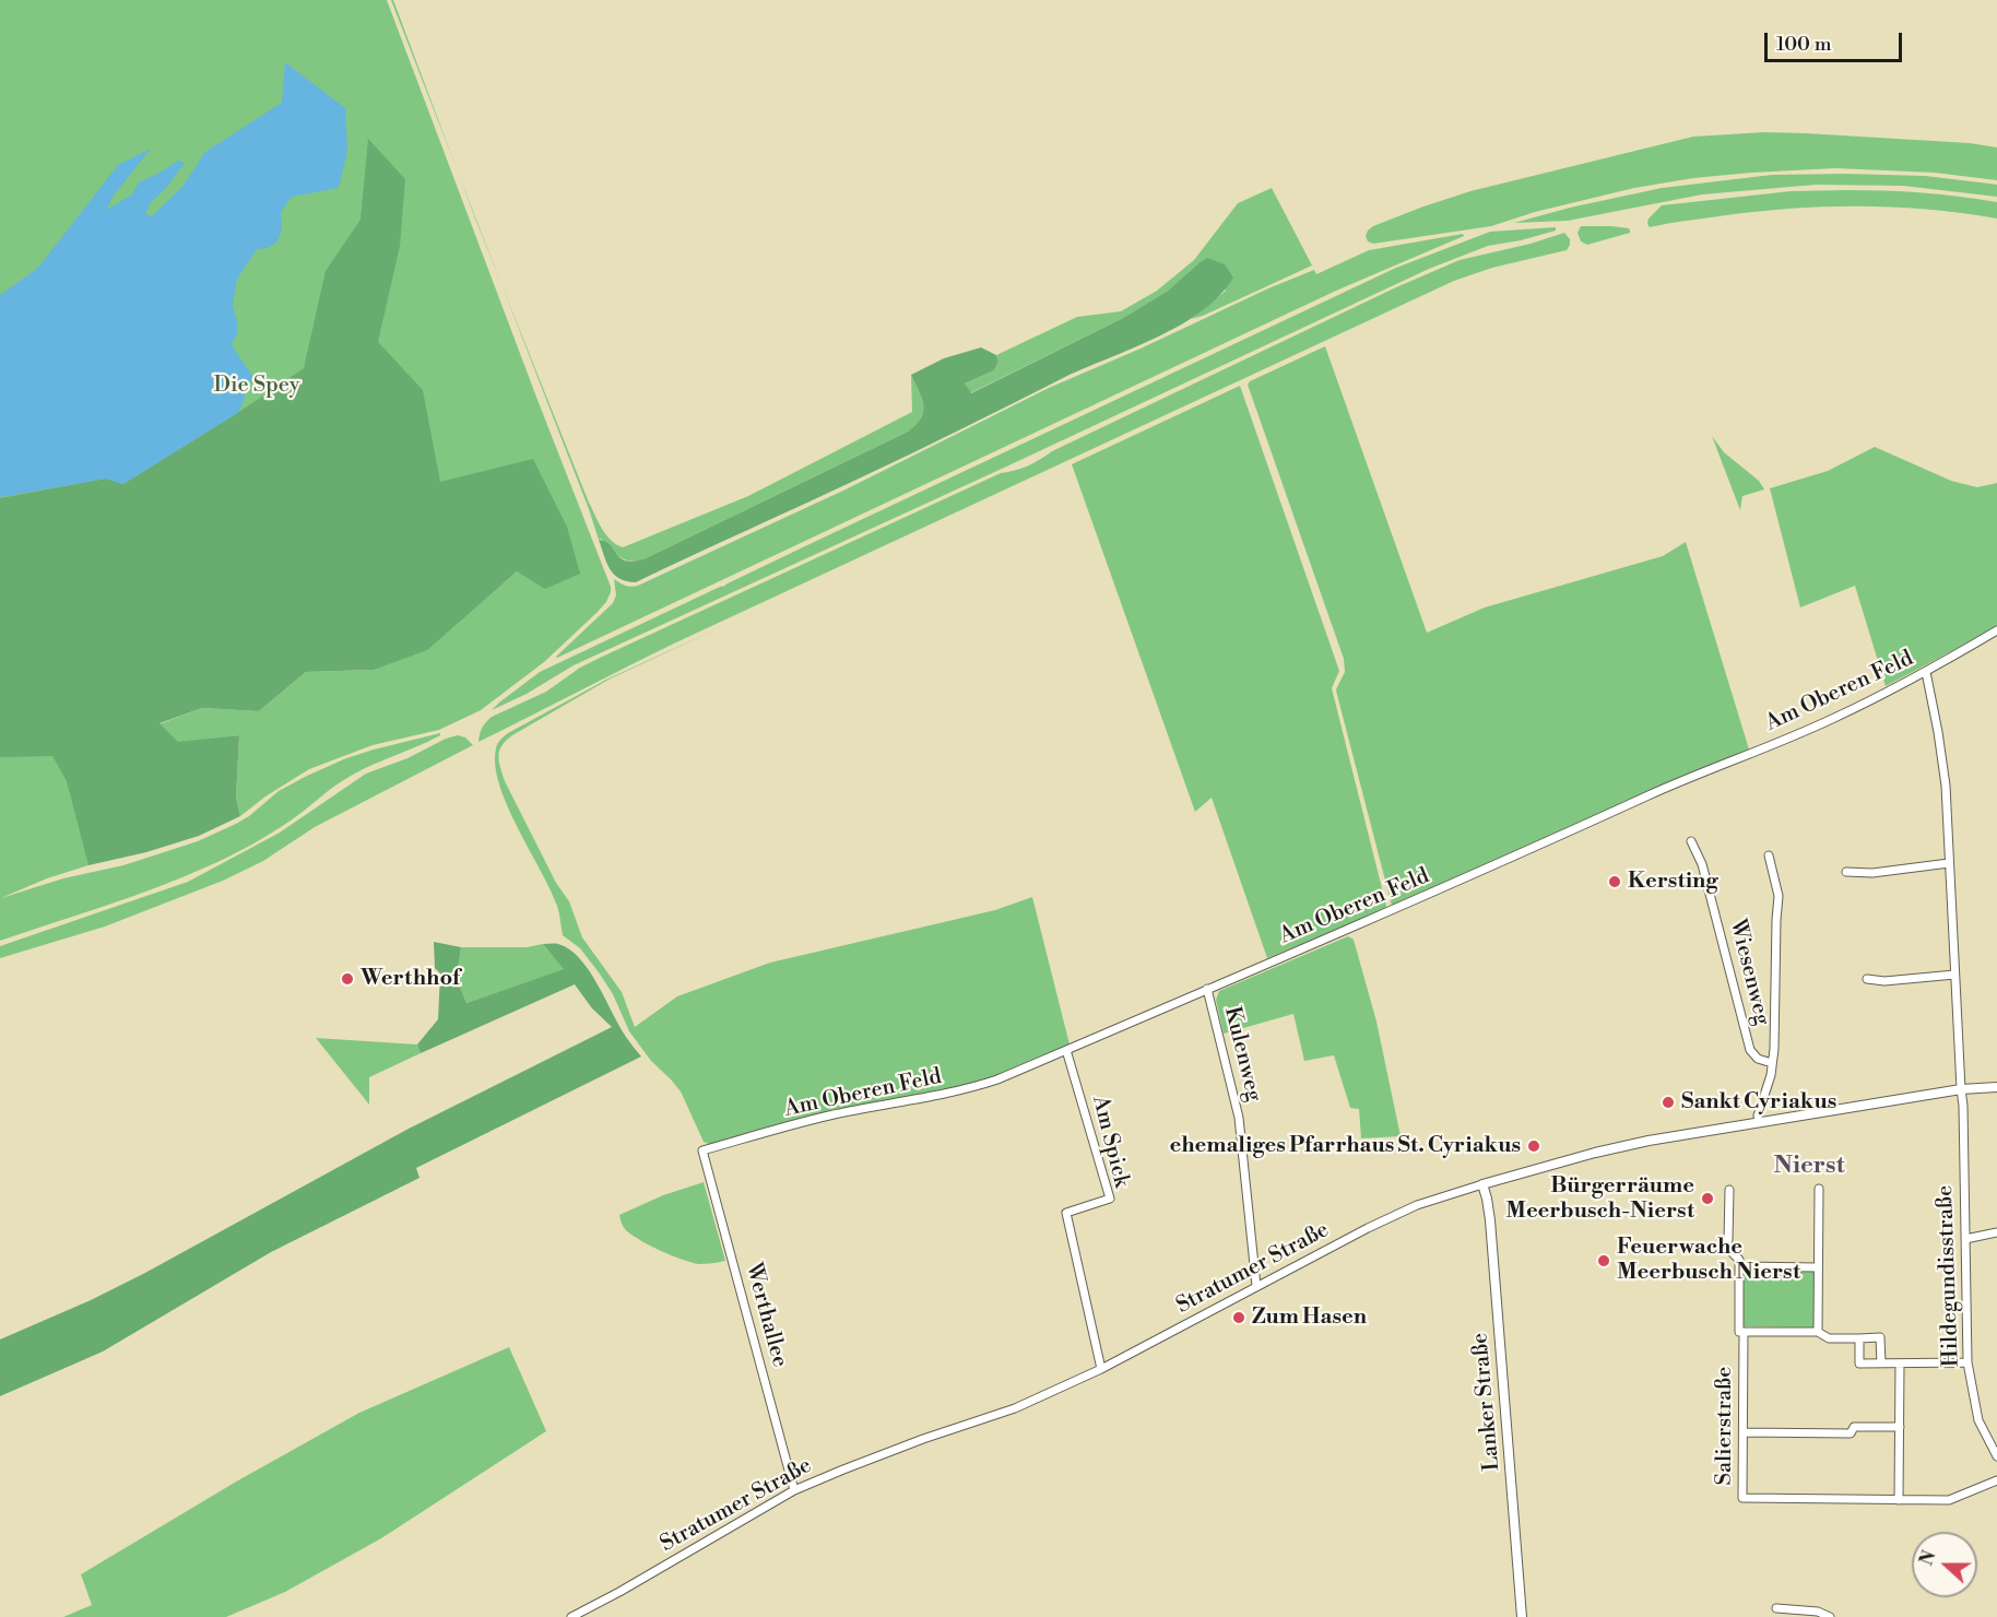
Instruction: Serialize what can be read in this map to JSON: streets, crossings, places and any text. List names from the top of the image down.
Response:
{
  "streets": {
    "street": [
      "Am Oberen Feld",
      "Wiesenweg",
      "Kulenweg",
      "Am Spick",
      "Stratumer Straße",
      "Hildegundisstraße",
      "Werthallee",
      "Lanker Straße",
      "Salierstraße"
    ]
  },
  "crossings": [
    ["Am Oberen Feld", "Kulenweg"],
    ["Am Oberen Feld", "Am Spick"],
    ["Am Oberen Feld", "Hildegundisstraße"],
    ["Am Oberen Feld", "Werthallee"],
    ["Wiesenweg", "Stratumer Straße"],
    ["Kulenweg", "Stratumer Straße"],
    ["Am Spick", "Stratumer Straße"],
    ["Stratumer Straße", "Hildegundisstraße"],
    ["Stratumer Straße", "Werthallee"],
    ["Stratumer Straße", "Lanker Straße"]
  ],
  "districts": ["Nierst"],
  "parks": ["Die Spey"],
  "places": [
    "Kersting",
    "Werthhof",
    "Sankt Cyriakus",
    "ehemaliges Pfarrhaus St. Cyriakus",
    "Bürgerräume Meerbusch-Nierst",
    "Feuerwache Meerbusch Nierst",
    "Zum Hasen"
  ],
  "scale_bar": "100 m",
  "north": "left"
}
